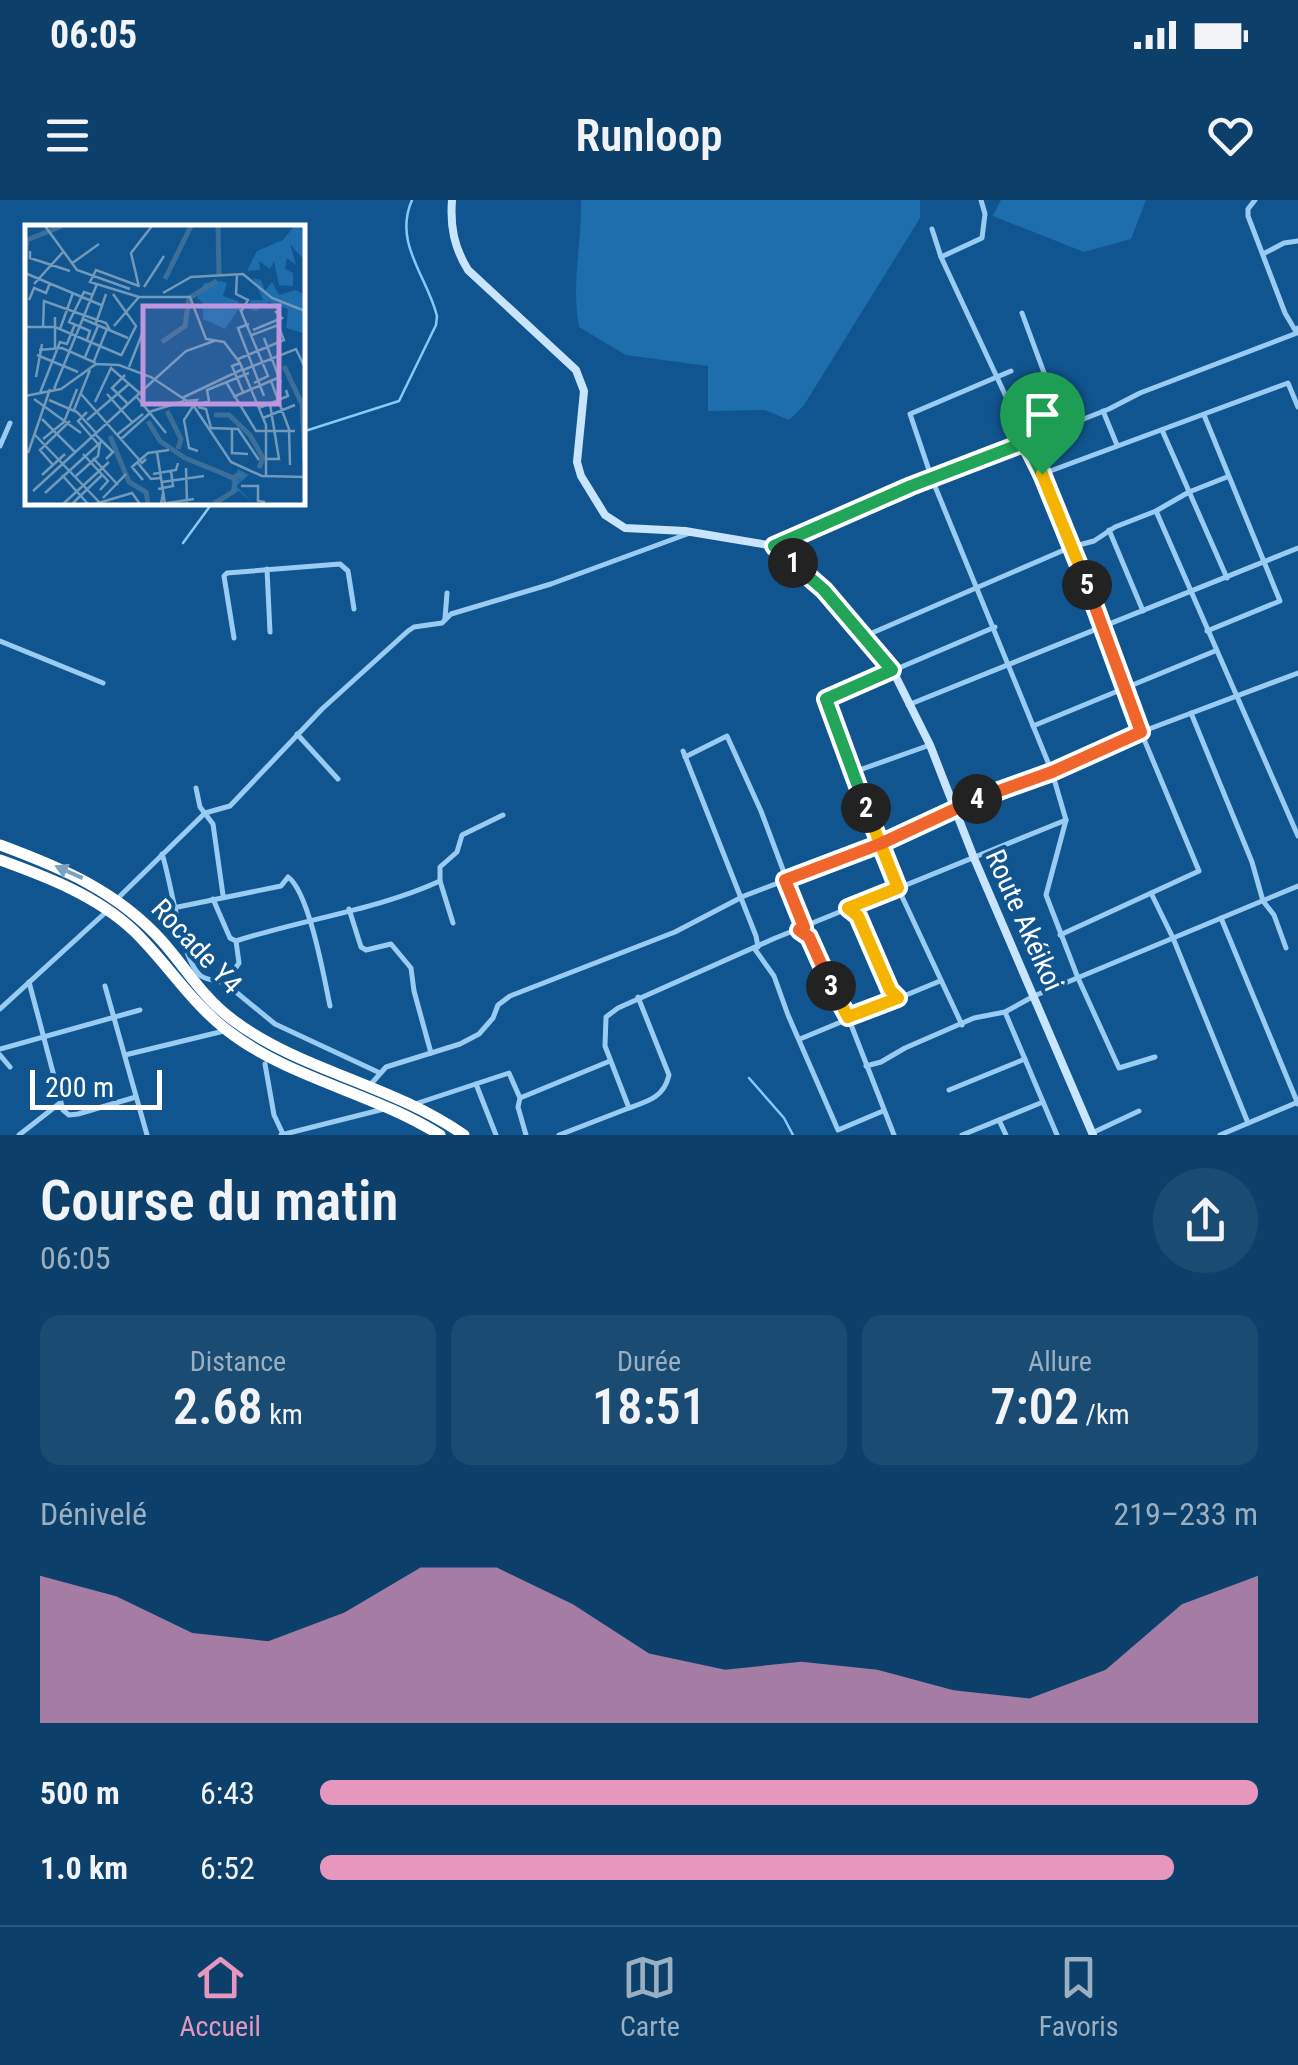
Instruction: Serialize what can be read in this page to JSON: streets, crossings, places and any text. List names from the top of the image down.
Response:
{
  "streets": {
    "highway": ["Rocade Y4"],
    "street": ["Route Akéikoi"]
  },
  "scale_bar": "200 m",
  "page": {
    "status": "06:05",
    "header": "Runloop",
    "pins": [
      "1",
      "5",
      "4",
      "2",
      "3"
    ],
    "scale": "200 m",
    "heading": ["Course du matin", "06:05"],
    "stats": [
      ["Distance", "2.68 km"],
      ["Durée", "18:51"],
      ["Allure", "7:02 /km"]
    ],
    "chart": ["Dénivelé", "219–233 m"],
    "list": [
      {
        "name": "500 m",
        "note": "6:43"
      },
      {
        "name": "1.0 km",
        "note": "6:52"
      }
    ],
    "tabs": ["Accueil", "Carte", "Favoris"]
  }
}
